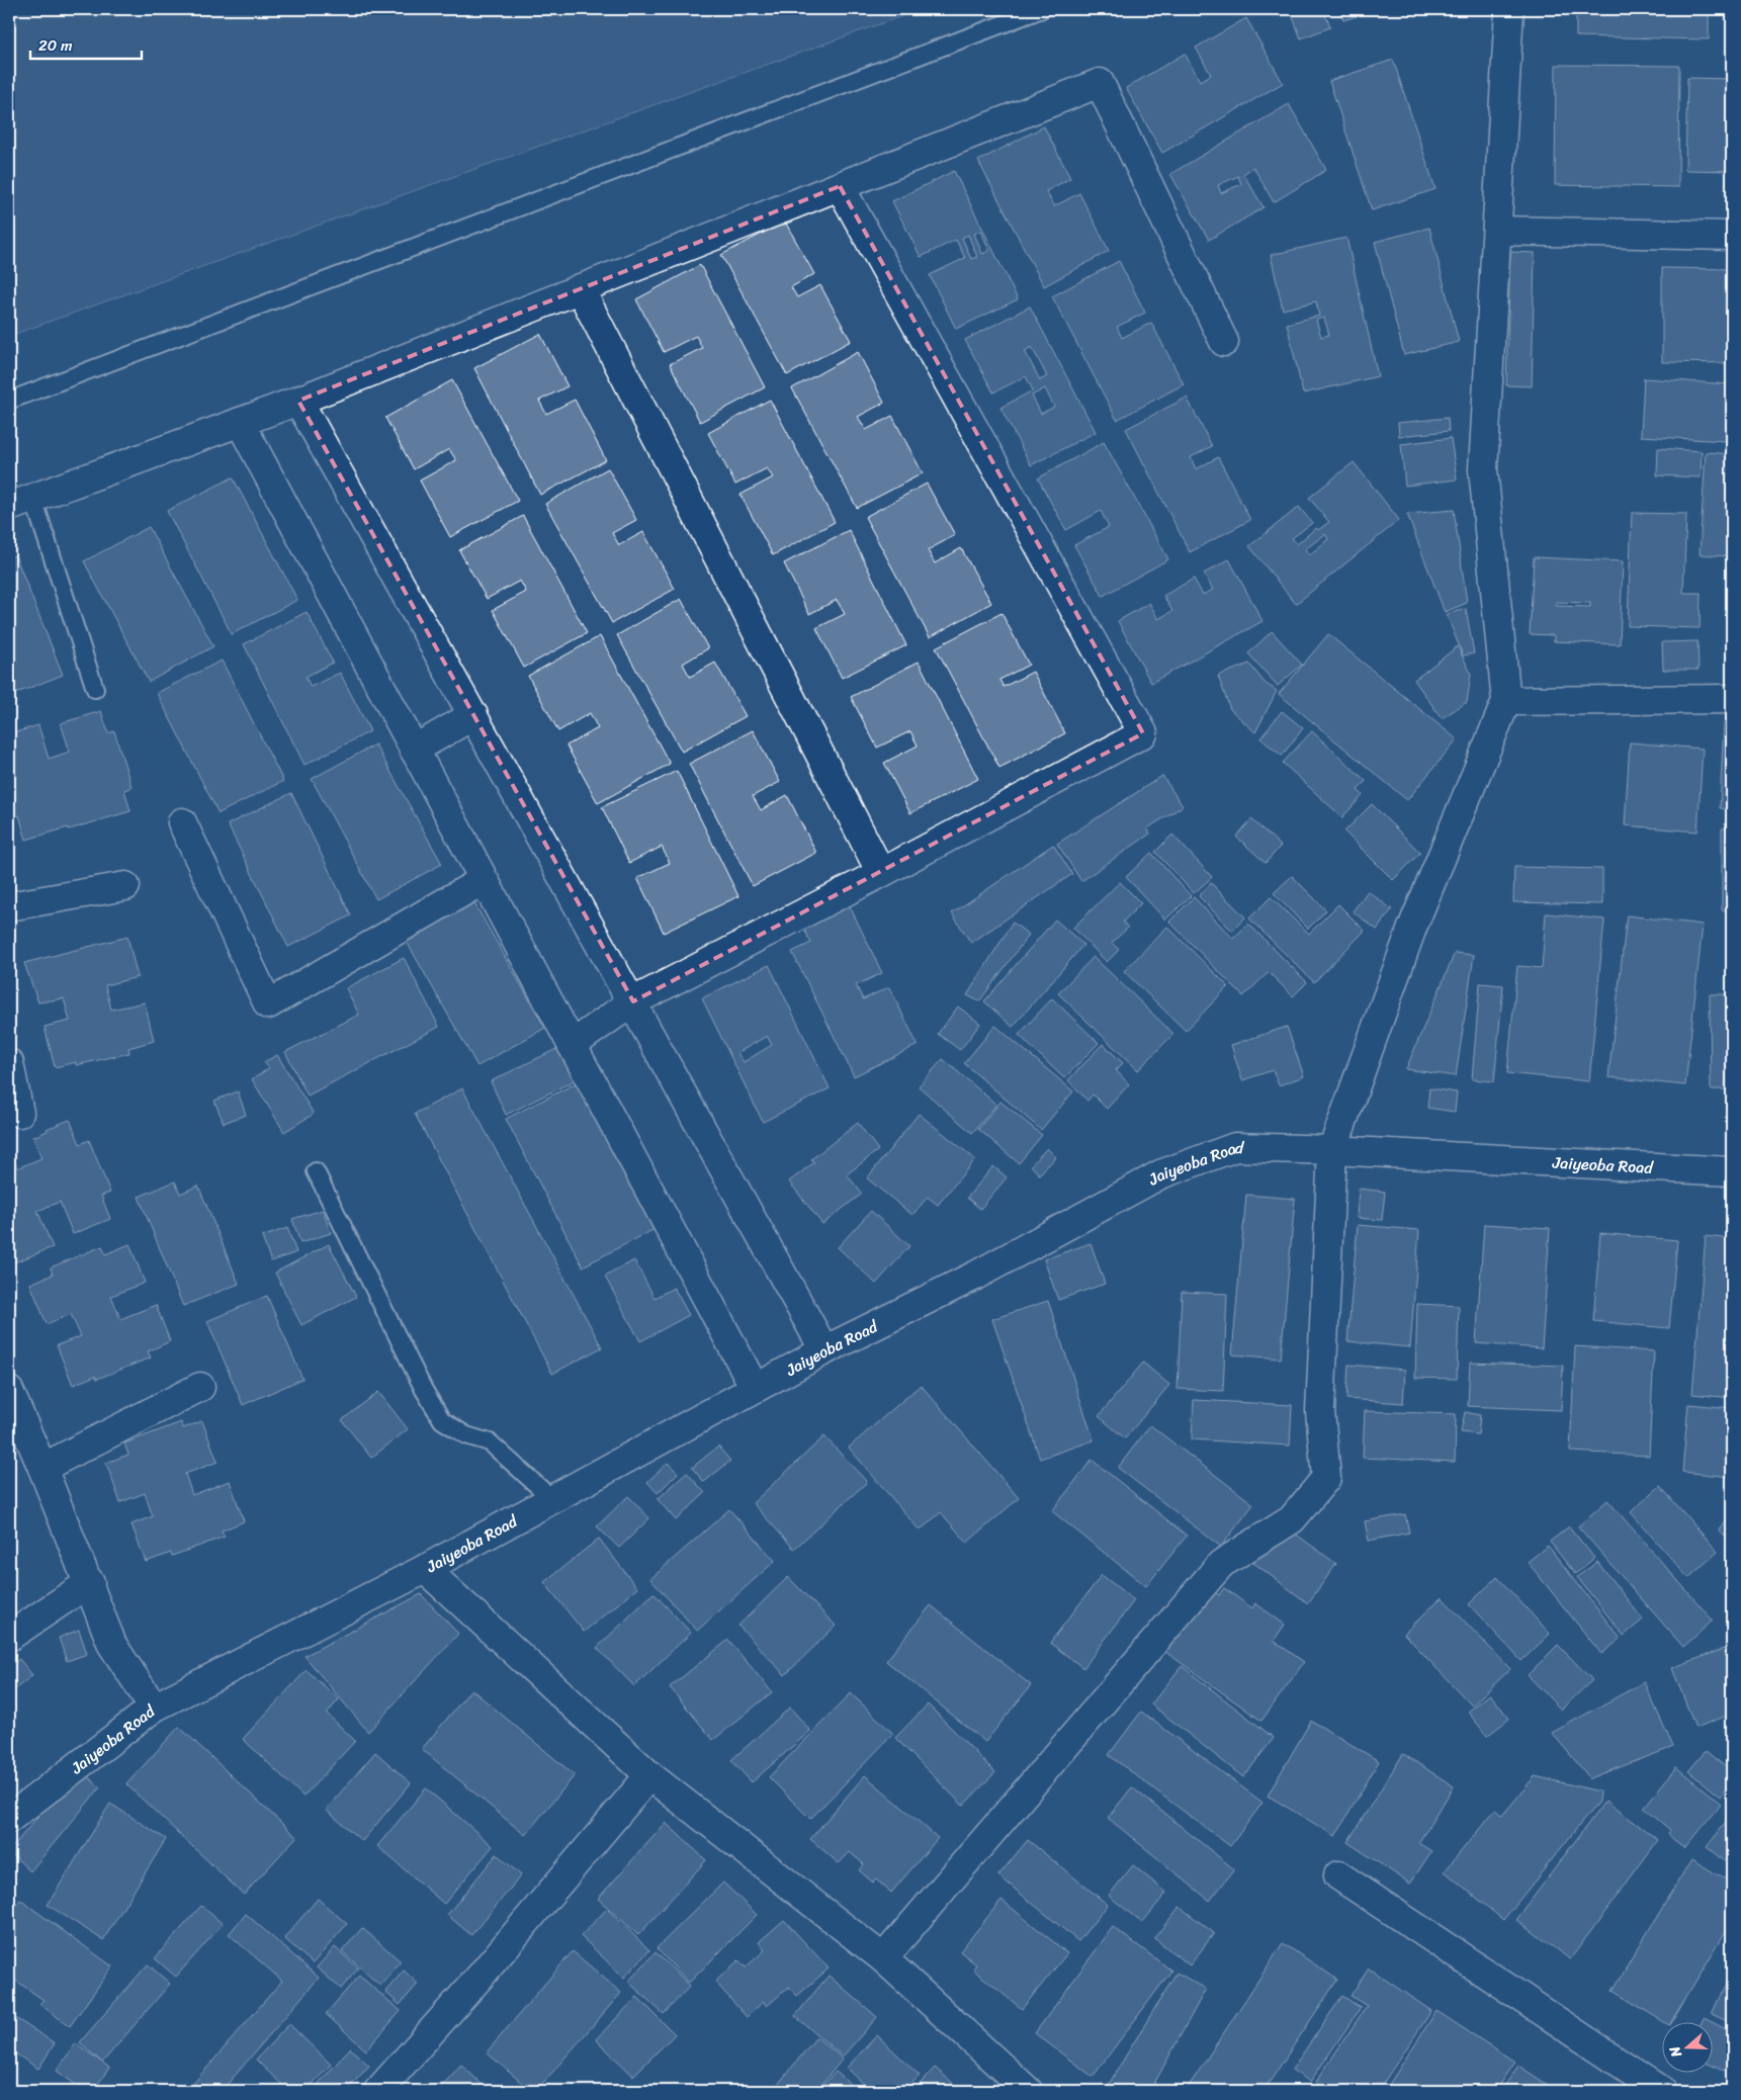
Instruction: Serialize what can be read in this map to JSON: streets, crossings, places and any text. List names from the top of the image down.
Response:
{
  "streets": {
    "street": ["Jaiyeoba Road"]
  },
  "scale_bar": "20 m",
  "north": "left"
}
